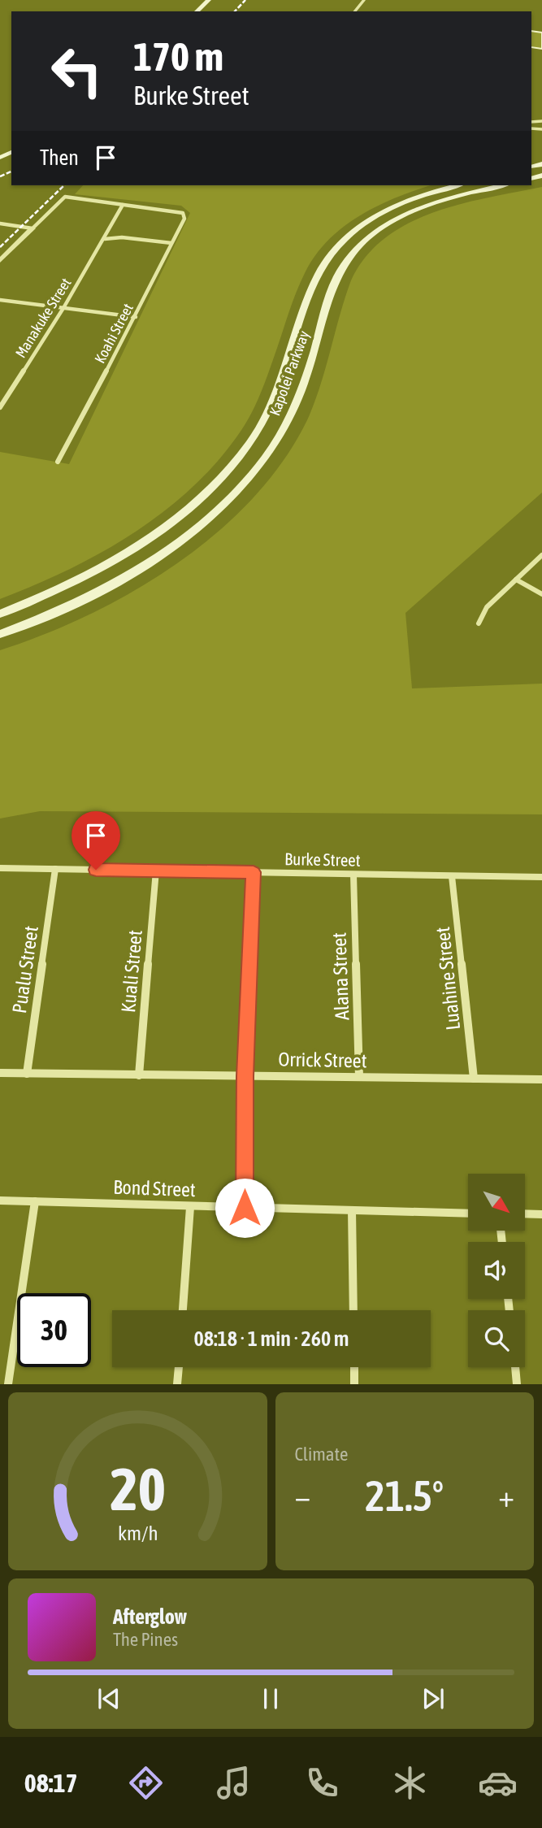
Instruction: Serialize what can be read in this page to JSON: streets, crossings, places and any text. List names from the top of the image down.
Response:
{
  "streets": {
    "main road": ["Kapolei Parkway"],
    "street": [
      "Manakuke Street",
      "Koahi Street",
      "Burke Street",
      "Pualu Street",
      "Kuali Street",
      "Alana Street",
      "Luahine Street",
      "Orrick Street",
      "Bond Street"
    ]
  },
  "crossings": [
    ["Manakuke Street", "Koahi Street"],
    ["Burke Street", "Pualu Street"],
    ["Burke Street", "Kuali Street"],
    ["Burke Street", "Alana Street"],
    ["Burke Street", "Luahine Street"],
    ["Pualu Street", "Orrick Street"],
    ["Kuali Street", "Orrick Street"],
    ["Alana Street", "Orrick Street"],
    ["Luahine Street", "Orrick Street"]
  ],
  "north": "bottom right",
  "page": {
    "turn": ["170 m", "Burke Street"],
    "then": "Then",
    "limit": "30",
    "trip": "08:18 · 1 min · 260 m",
    "tile": "Climate",
    "heat": ["−", "21.5°", "+"],
    "song": ["Afterglow", "The Pines"],
    "tabs": "08:17",
    "gauge": ["20", "km/h"]
  }
}
